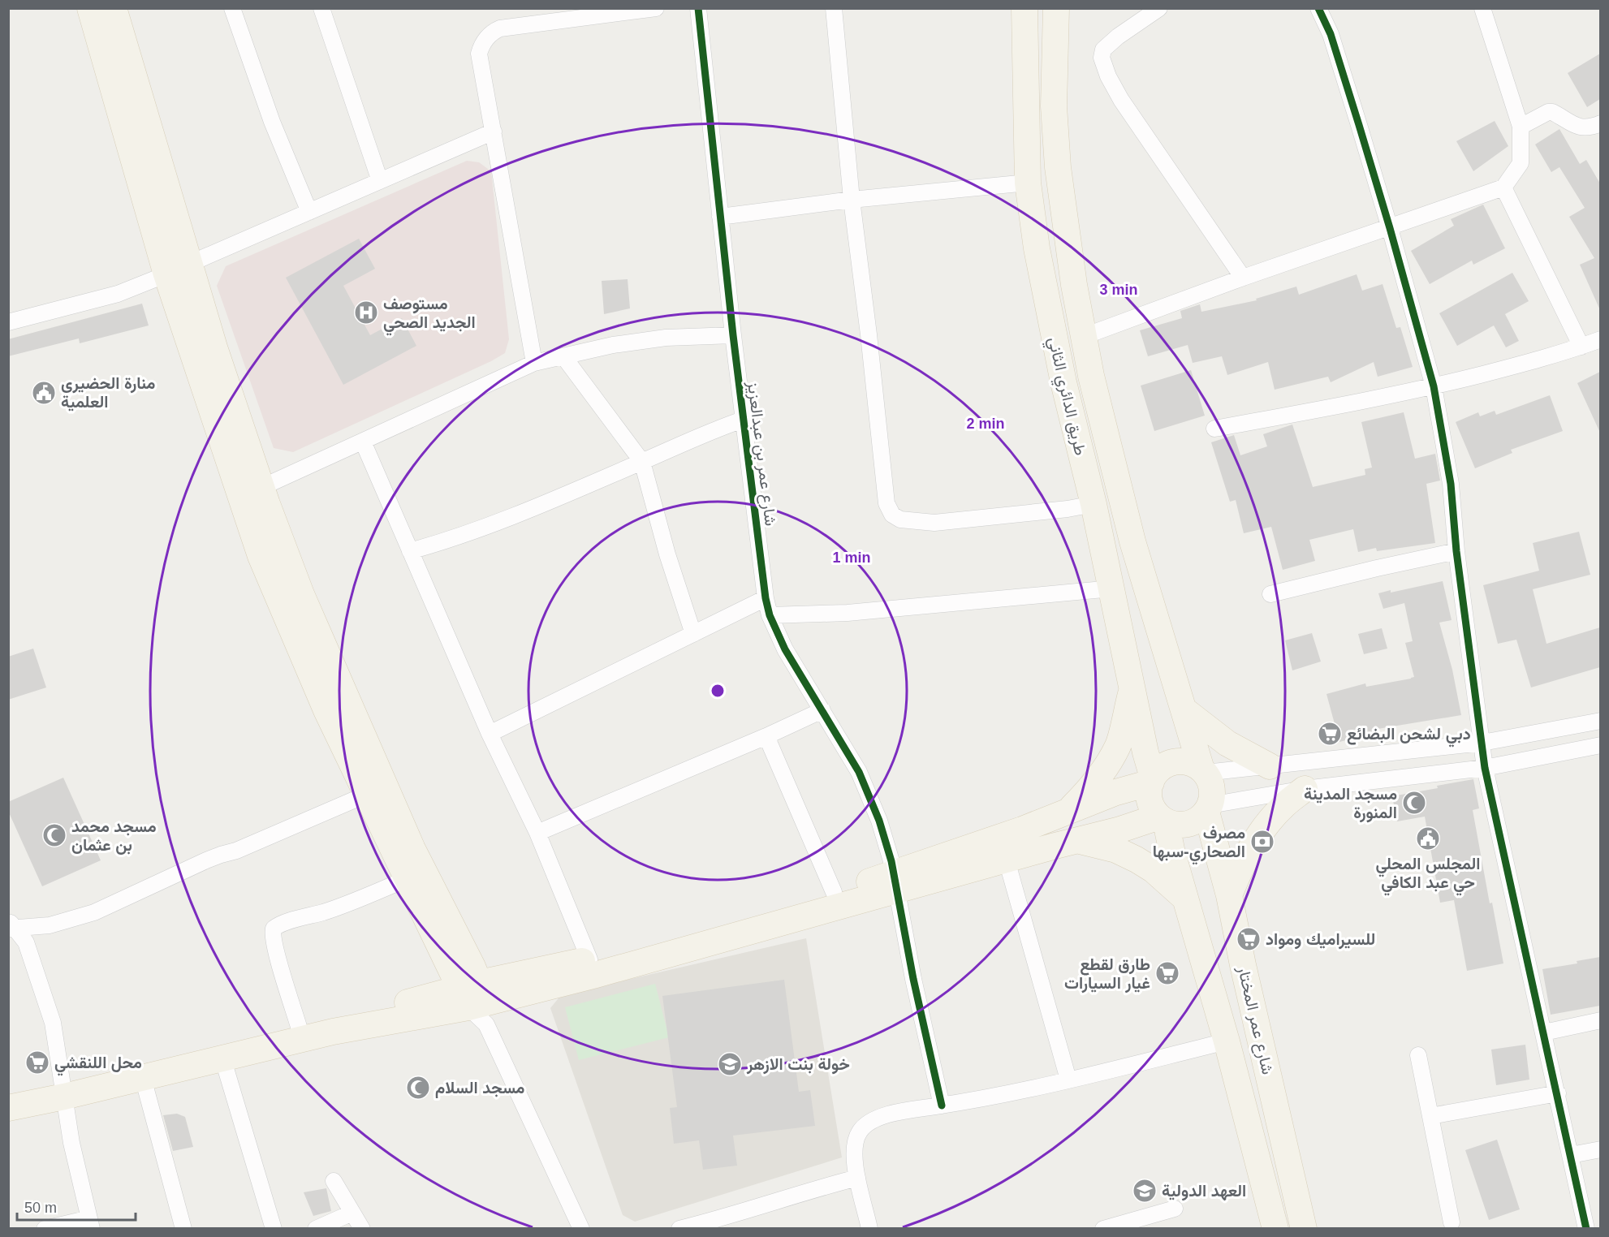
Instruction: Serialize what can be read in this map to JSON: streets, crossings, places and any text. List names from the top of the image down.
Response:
{
  "streets": {
    "main road": ["طريق الدائري الثاني", "شارع عمر المختار"],
    "street": ["شارع عمر بن عبدالعزيز"]
  },
  "crossings": [
    ["طريق الدائري الثاني", "شارع عمر المختار"]
  ],
  "places": {
    "hospital": ["مستوصف الجديد الصحي"],
    "public building": ["منارة الحضيري العلمية", "المجلس المحلي حي عبد الكافي"],
    "supermarket": [
      "دبي لشحن البضائع",
      "للسيراميك ومواد",
      "طارق لقطع غيار السيارات",
      "محل اللنقشي"
    ],
    "mosque": ["مسجد المدينة المنورة", "مسجد محمد بن عثمان", "مسجد السلام"],
    "bank": ["مصرف الصحاري-سبها"],
    "school or university": ["خولة بنت الازهر", "العهد الدولية"]
  },
  "scale_bar": "50 m",
  "rings": ["3 min", "2 min", "1 min"]
}
